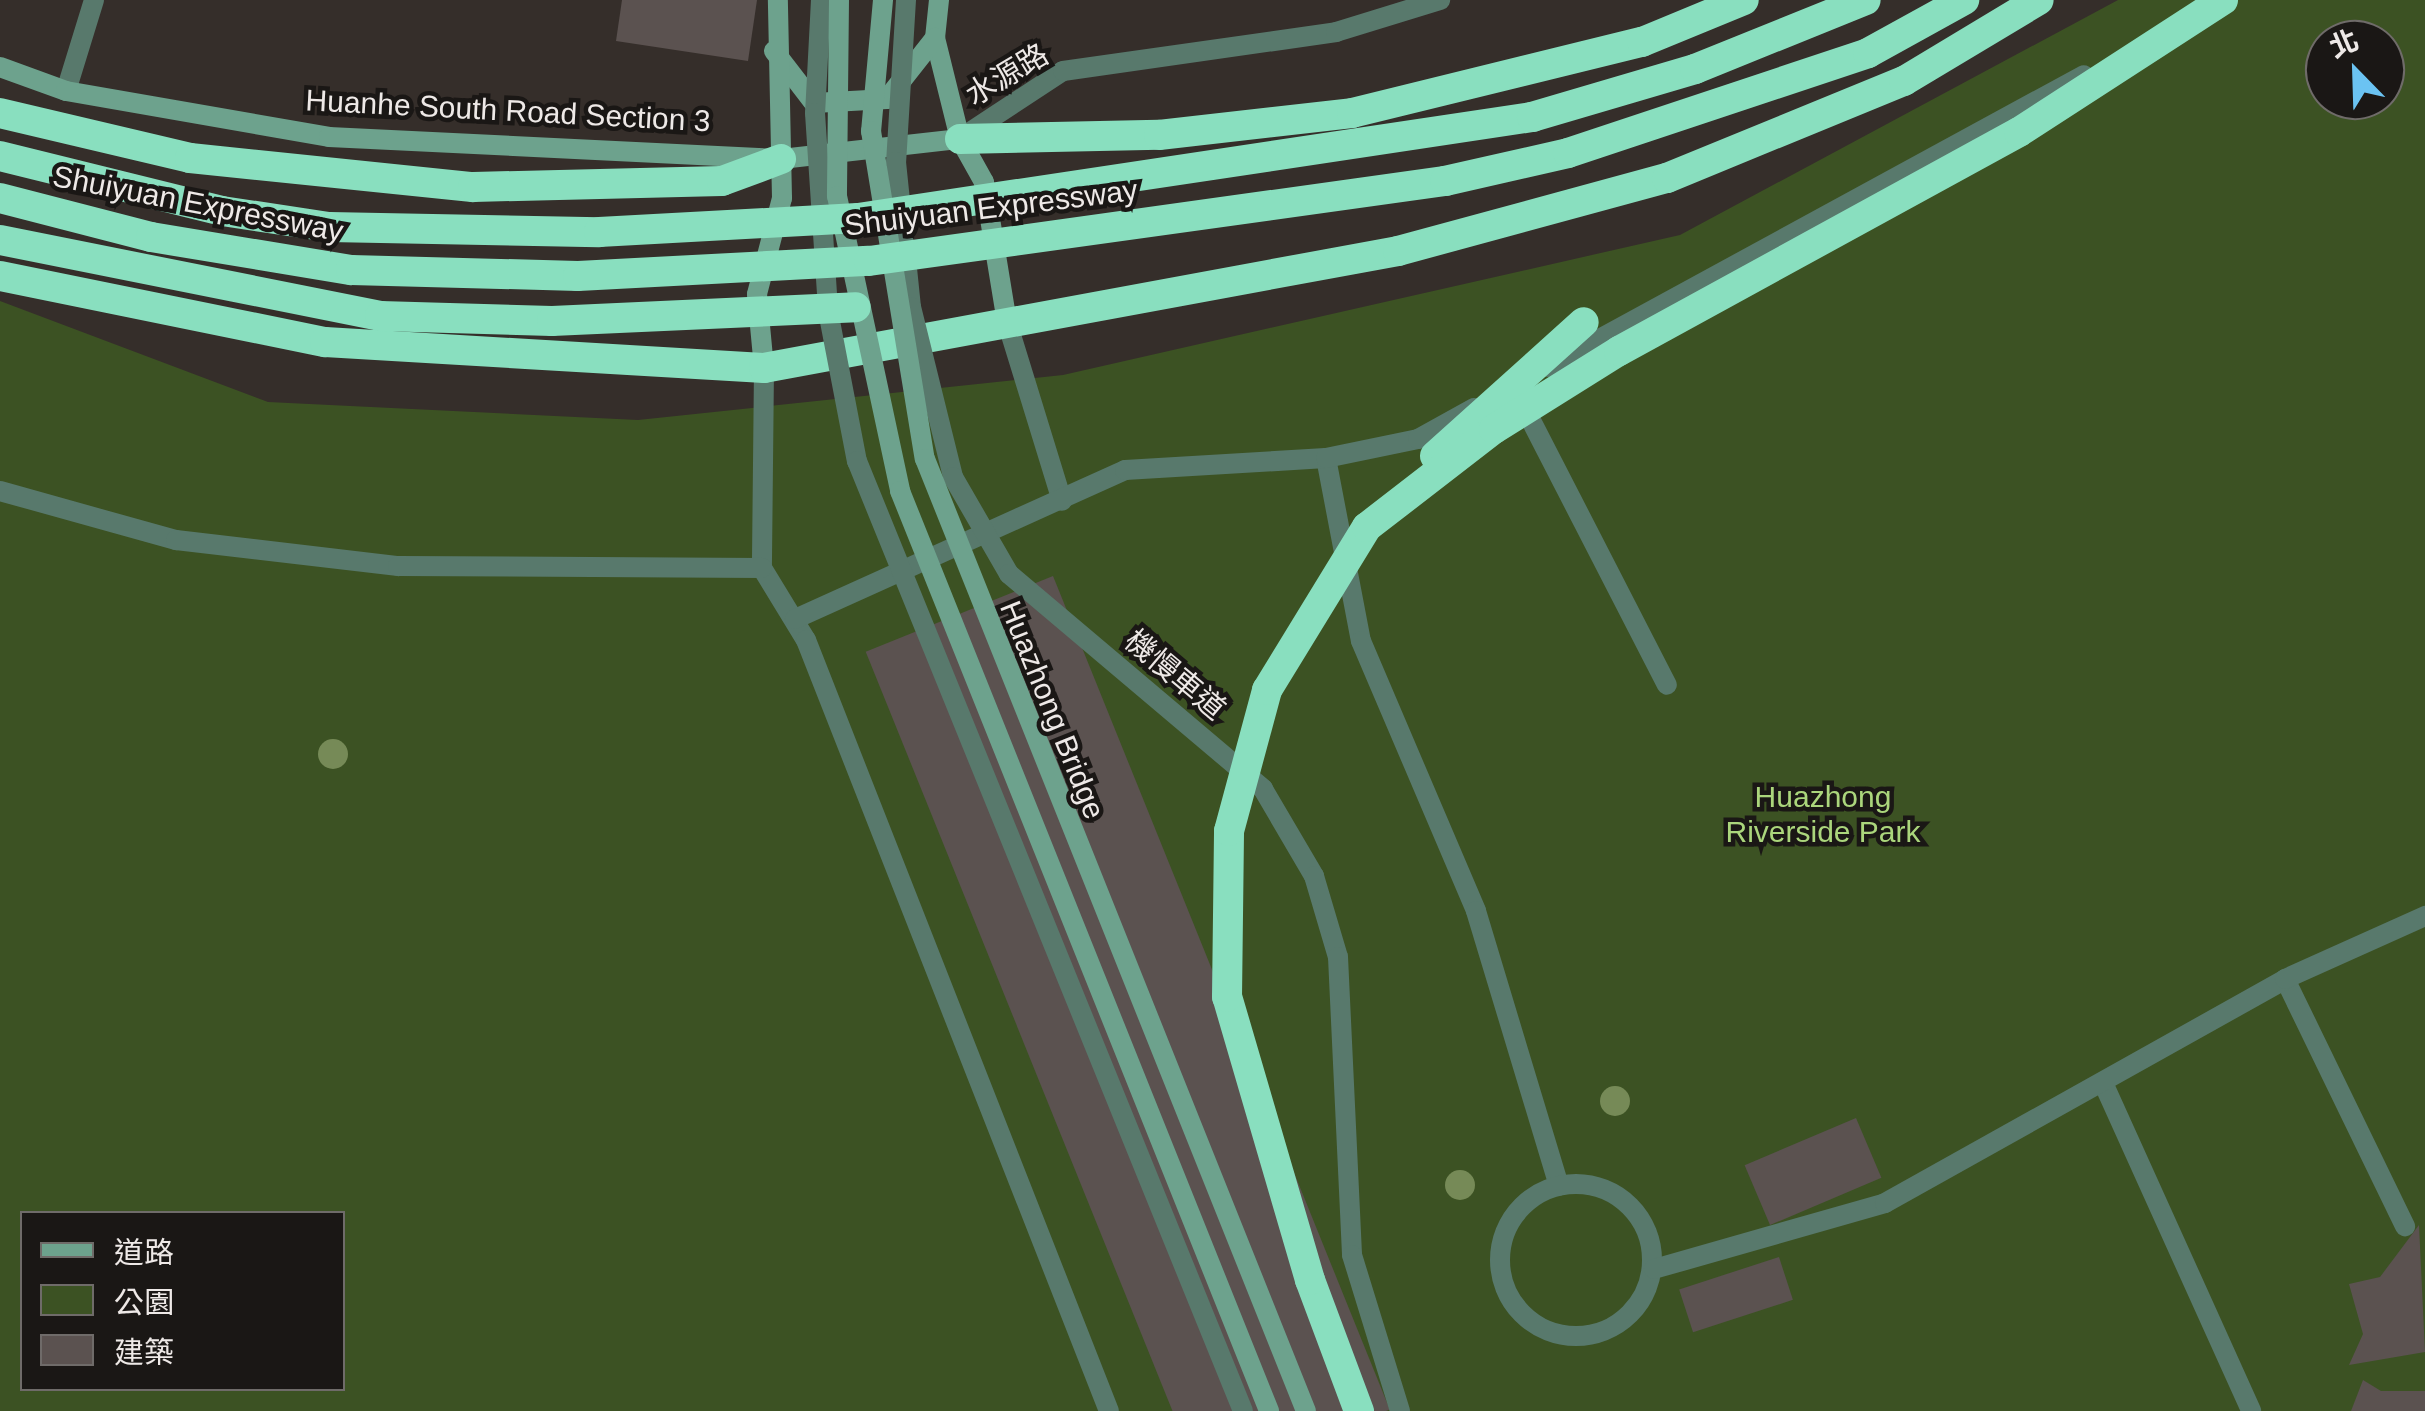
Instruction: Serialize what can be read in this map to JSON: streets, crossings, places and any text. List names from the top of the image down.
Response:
{
  "streets": {
    "highway": ["Shuiyuan Expressway"],
    "main road": ["水源路", "Huanhe South Road Section 3", "Huazhong Bridge"],
    "street": ["機慢車道"]
  },
  "crossings": [
    ["水源路", "Huanhe South Road Section 3"]
  ],
  "parks": ["Huazhong Riverside Park"],
  "legend": ["道路", "公園", "建築"],
  "north": "top left"
}
